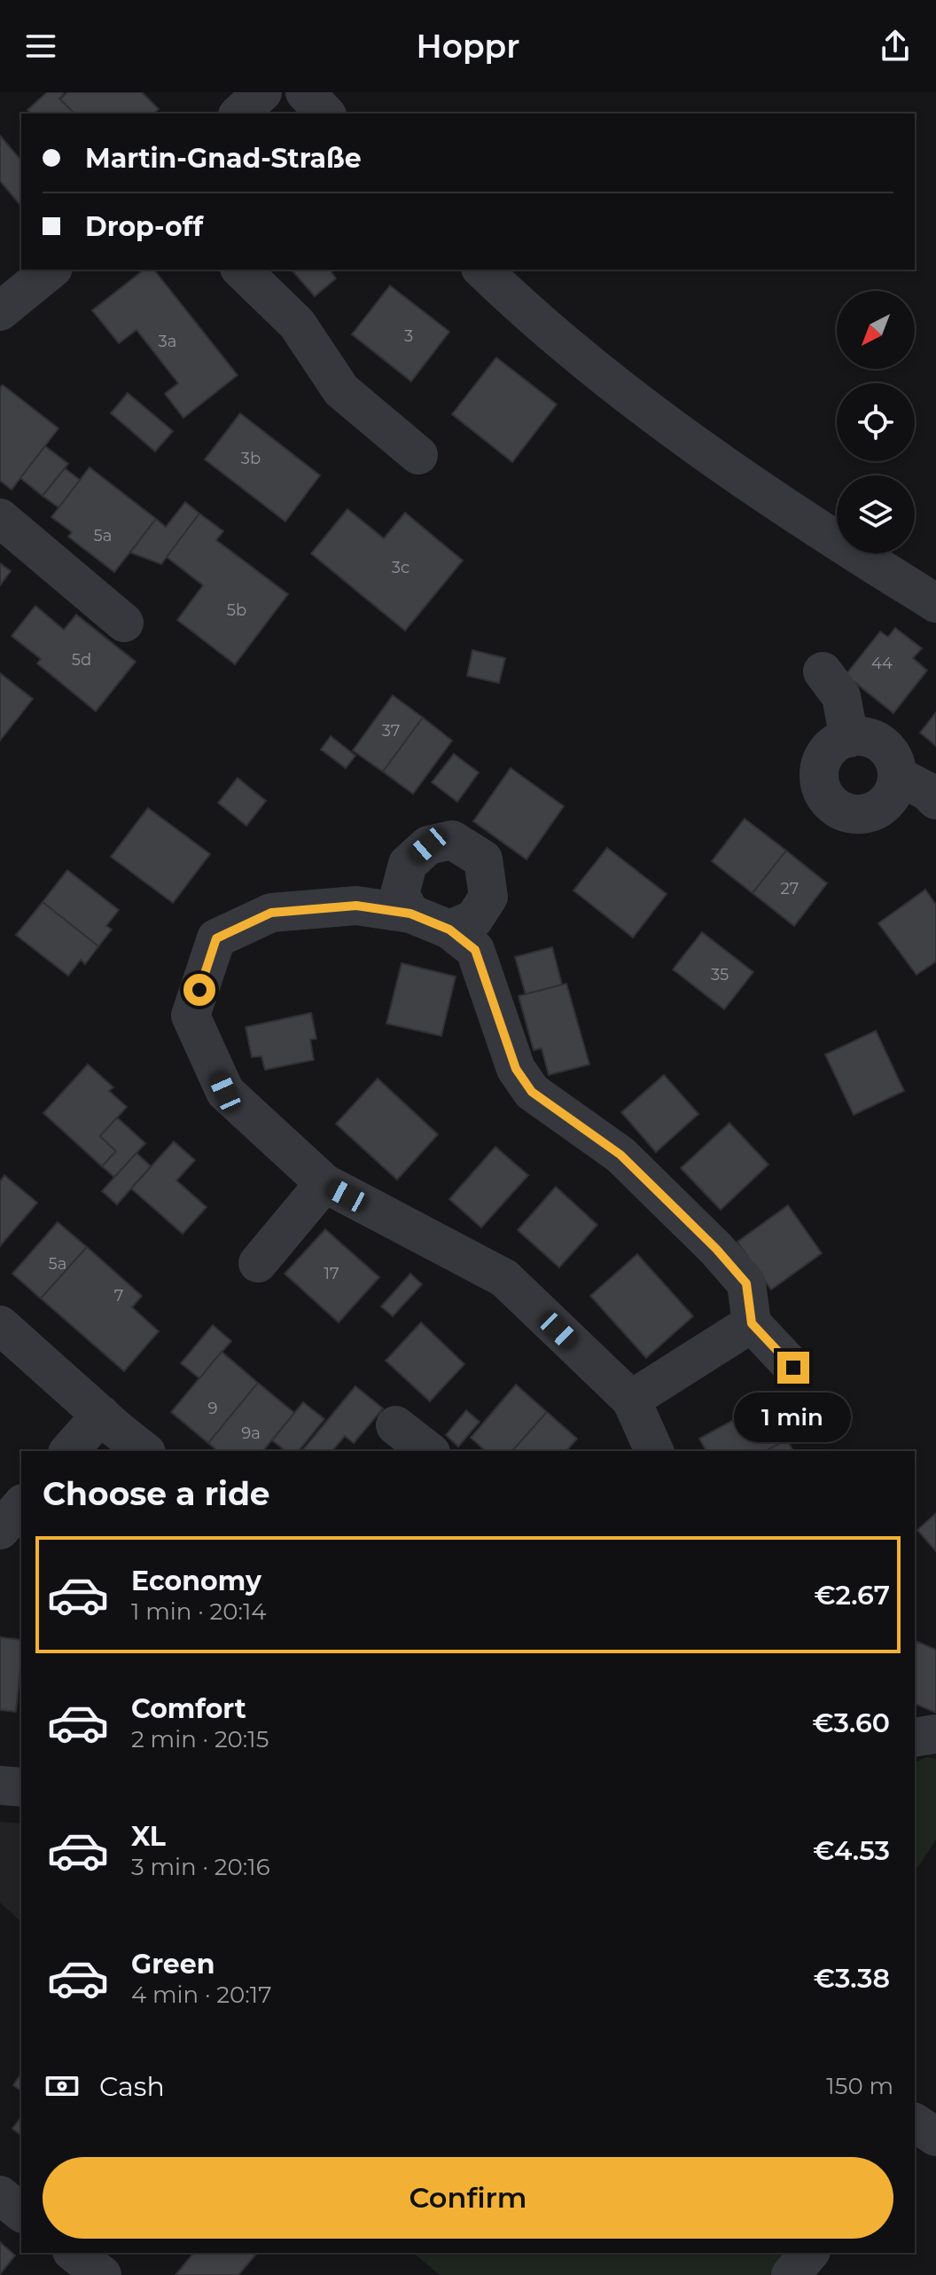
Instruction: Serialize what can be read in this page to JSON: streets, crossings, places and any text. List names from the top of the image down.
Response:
{
  "house_numbers": [
    "3",
    "3a",
    "3b",
    "5a",
    "3c",
    "5b",
    "5d",
    "44",
    "37",
    "27",
    "35",
    "5a",
    "17",
    "7",
    "9",
    "9a"
  ],
  "north": "bottom left",
  "page": {
    "header": "Hoppr",
    "banner": ["Martin-Gnad-Straße", "Drop-off"],
    "bubble": "1 min",
    "heading": "Choose a ride",
    "list": [
      {
        "name": "Economy",
        "note": "1 min · 20:14",
        "value": "€2.67"
      },
      {
        "name": "Comfort",
        "note": "2 min · 20:15",
        "value": "€3.60"
      },
      {
        "name": "XL",
        "note": "3 min · 20:16",
        "value": "€4.53"
      },
      {
        "name": "Green",
        "note": "4 min · 20:17",
        "value": "€3.38"
      }
    ],
    "pay": ["Cash", "150 m"],
    "buttons": "Confirm"
  }
}
